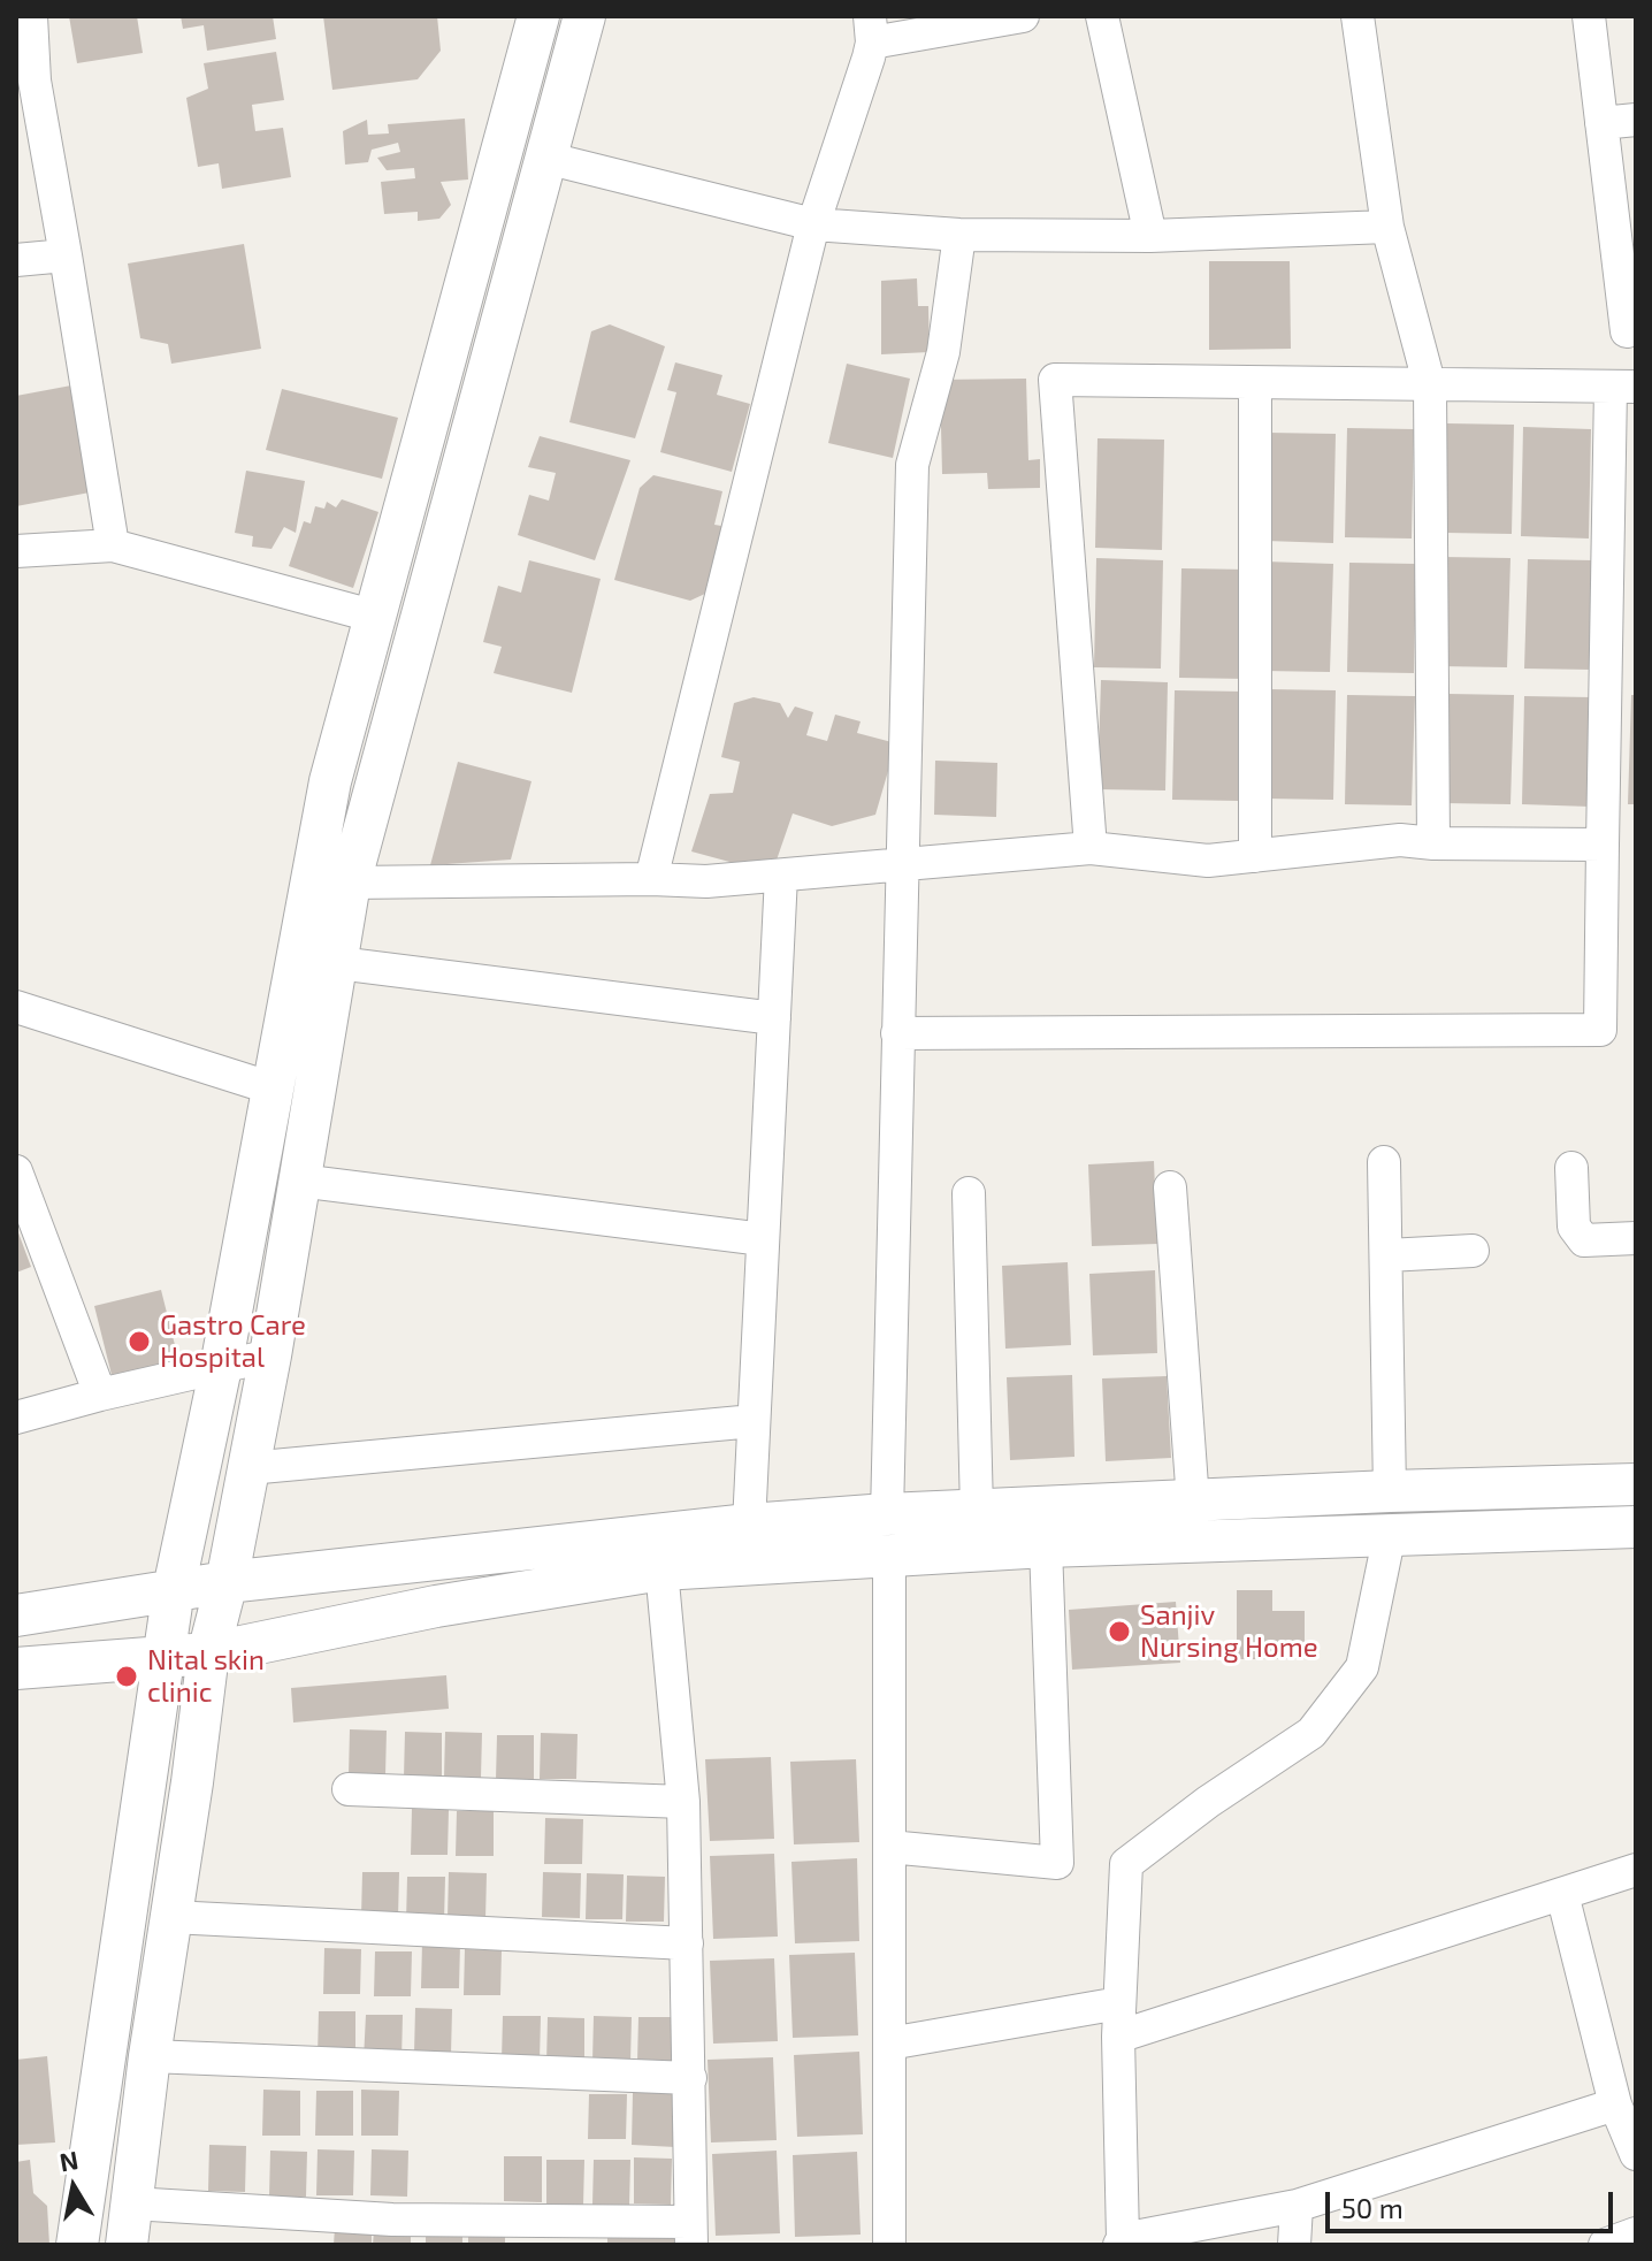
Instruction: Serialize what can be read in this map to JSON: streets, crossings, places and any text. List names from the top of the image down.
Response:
{
  "places": ["Gastro Care Hospital", "Sanjiv Nursing Home", "Nital skin clinic"],
  "scale_bar": "50 m",
  "north": "top"
}
